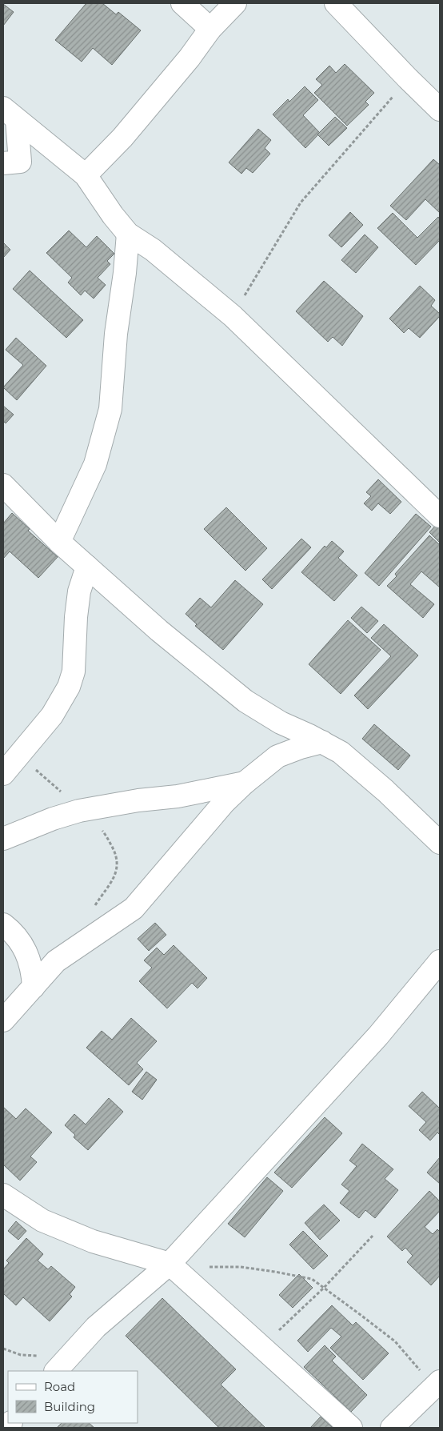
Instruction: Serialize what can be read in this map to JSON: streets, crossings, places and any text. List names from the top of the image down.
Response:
{
  "legend": ["Road", "Building"]
}
